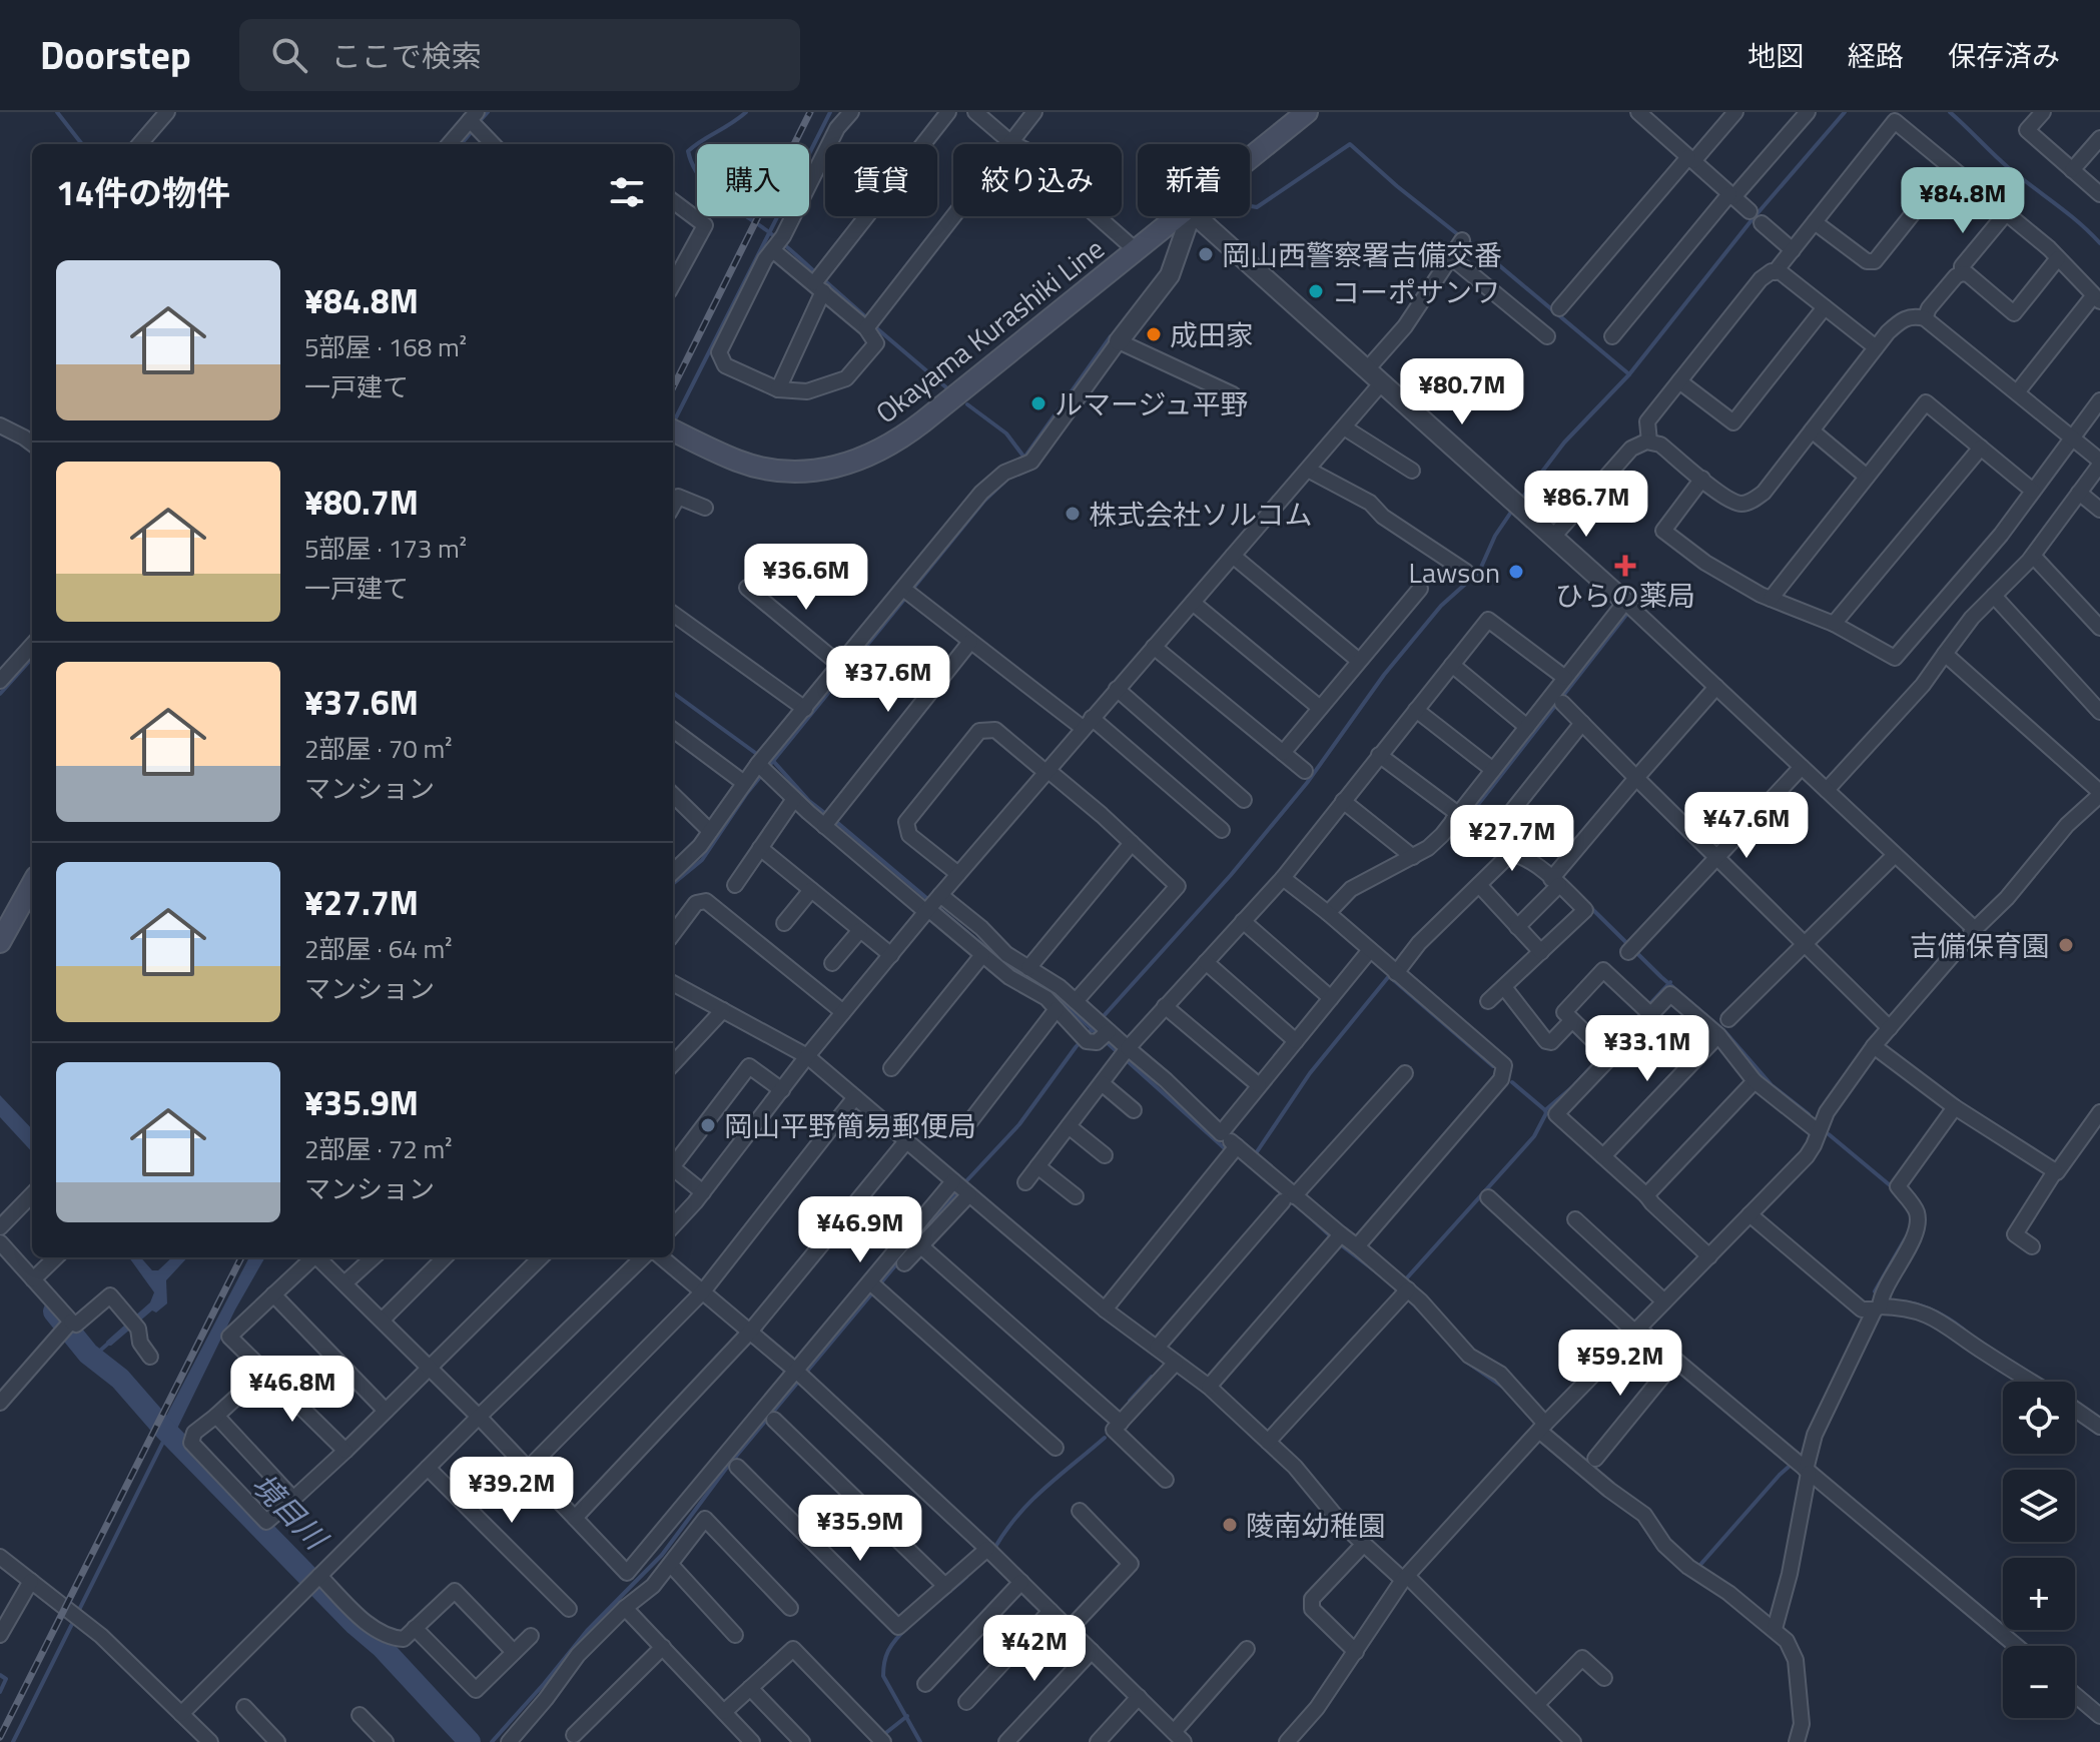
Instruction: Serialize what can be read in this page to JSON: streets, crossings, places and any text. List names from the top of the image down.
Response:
{
  "streets": {
    "main road": ["Okayama Kurashiki Line"]
  },
  "water": ["境目川"],
  "places": {
    "other": [
      "岡山西警察署吉備交番",
      "コーポサンワ",
      "成田家",
      "ルマージュ平野",
      "株式会社ソルコム",
      "Lawson",
      "吉備保育園",
      "岡山平野簡易郵便局",
      "陵南幼稚園"
    ],
    "health": ["ひらの薬局"]
  },
  "page": {
    "header": "Doorstep",
    "search": "ここで検索",
    "nav": ["地図", "経路", "保存済み"],
    "chip": [
      "購入",
      "賃貸",
      "絞り込み",
      "新着"
    ],
    "heading": "14件の物件",
    "price": [
      "¥84.8M",
      "¥80.7M",
      "¥86.7M",
      "¥36.6M",
      "¥37.6M",
      "¥47.6M",
      "¥27.7M",
      "¥33.1M",
      "¥46.9M",
      "¥59.2M",
      "¥46.8M",
      "¥39.2M",
      "¥35.9M",
      "¥42M"
    ],
    "list": [
      {
        "name": "¥84.8M",
        "note": "5部屋 · 168 m² · 一戸建て"
      },
      {
        "name": "¥80.7M",
        "note": "5部屋 · 173 m² · 一戸建て"
      },
      {
        "name": "¥37.6M",
        "note": "2部屋 · 70 m² · マンション"
      },
      {
        "name": "¥27.7M",
        "note": "2部屋 · 64 m² · マンション"
      },
      {
        "name": "¥35.9M",
        "note": "2部屋 · 72 m² · マンション"
      }
    ],
    "map_buttons": ["+", "−"]
  }
}
